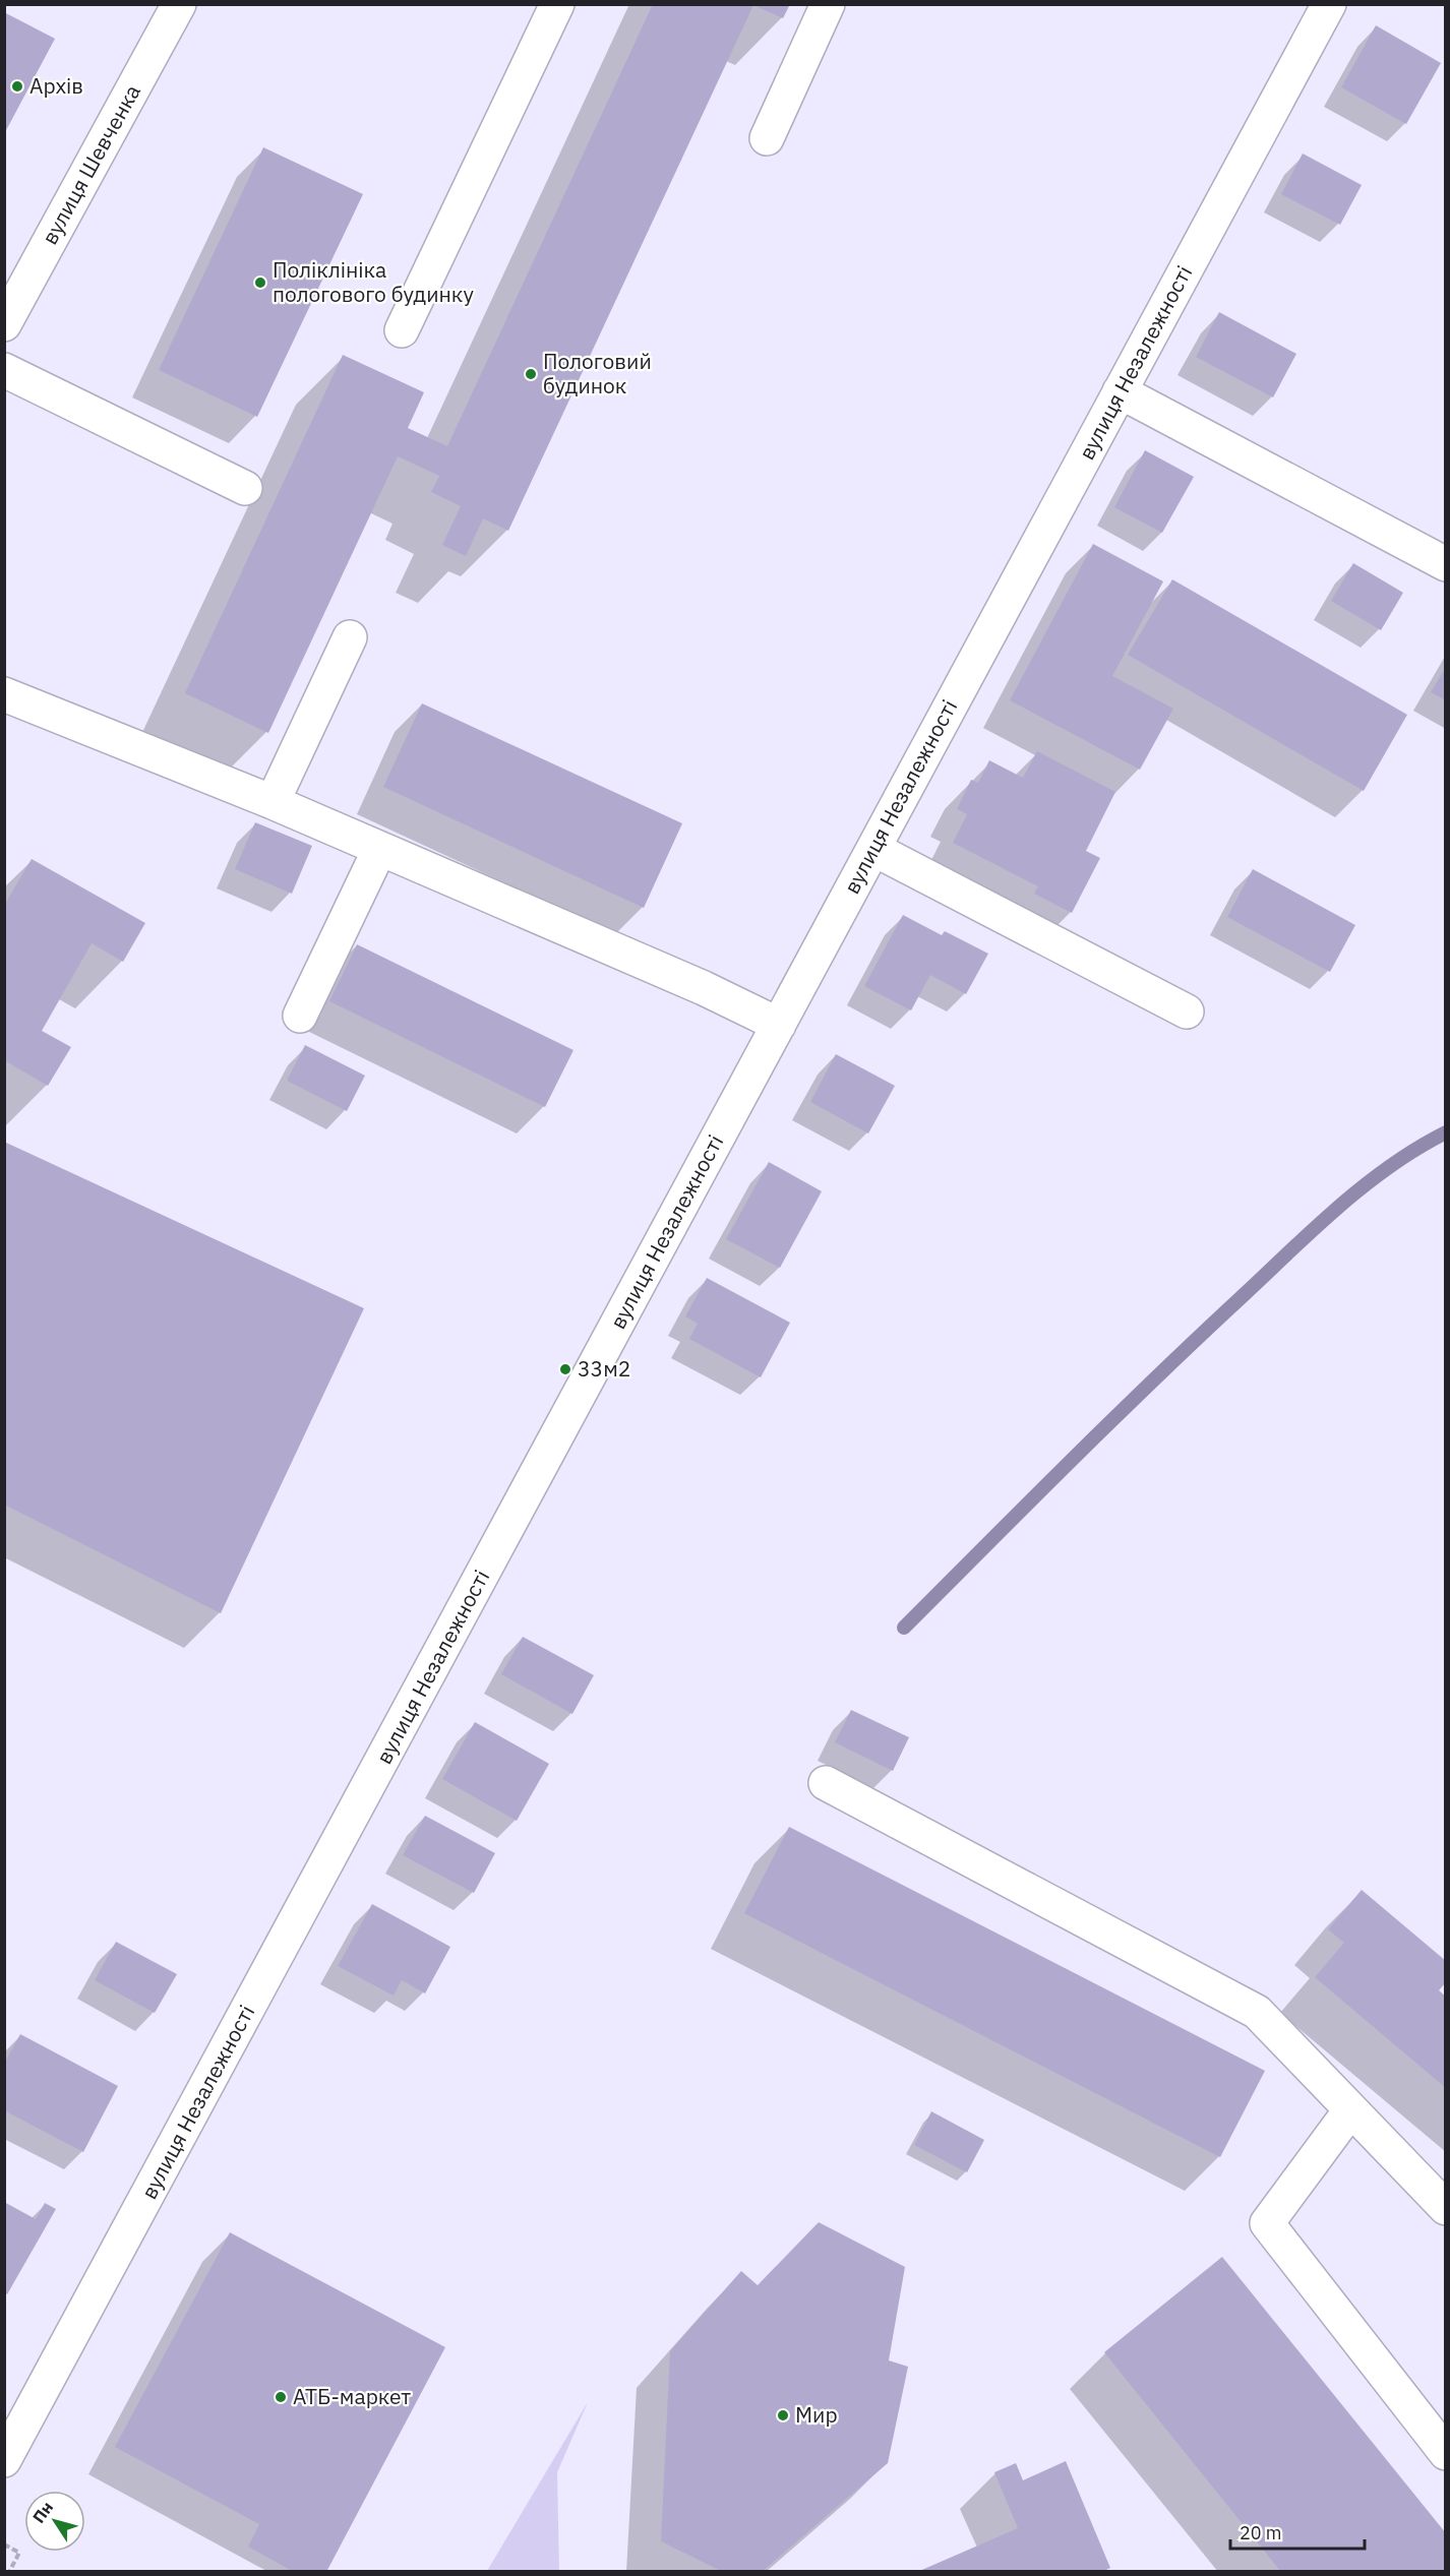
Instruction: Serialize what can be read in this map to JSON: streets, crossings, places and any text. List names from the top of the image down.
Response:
{
  "streets": {
    "street": ["вулиця Шевченка", "вулиця Незалежності"]
  },
  "places": [
    "Архів",
    "Поліклініка пологового будинку",
    "Пологовий будинок",
    "33м2",
    "АТБ-маркет",
    "Мир"
  ],
  "scale_bar": "20 m",
  "north": "top left"
}
